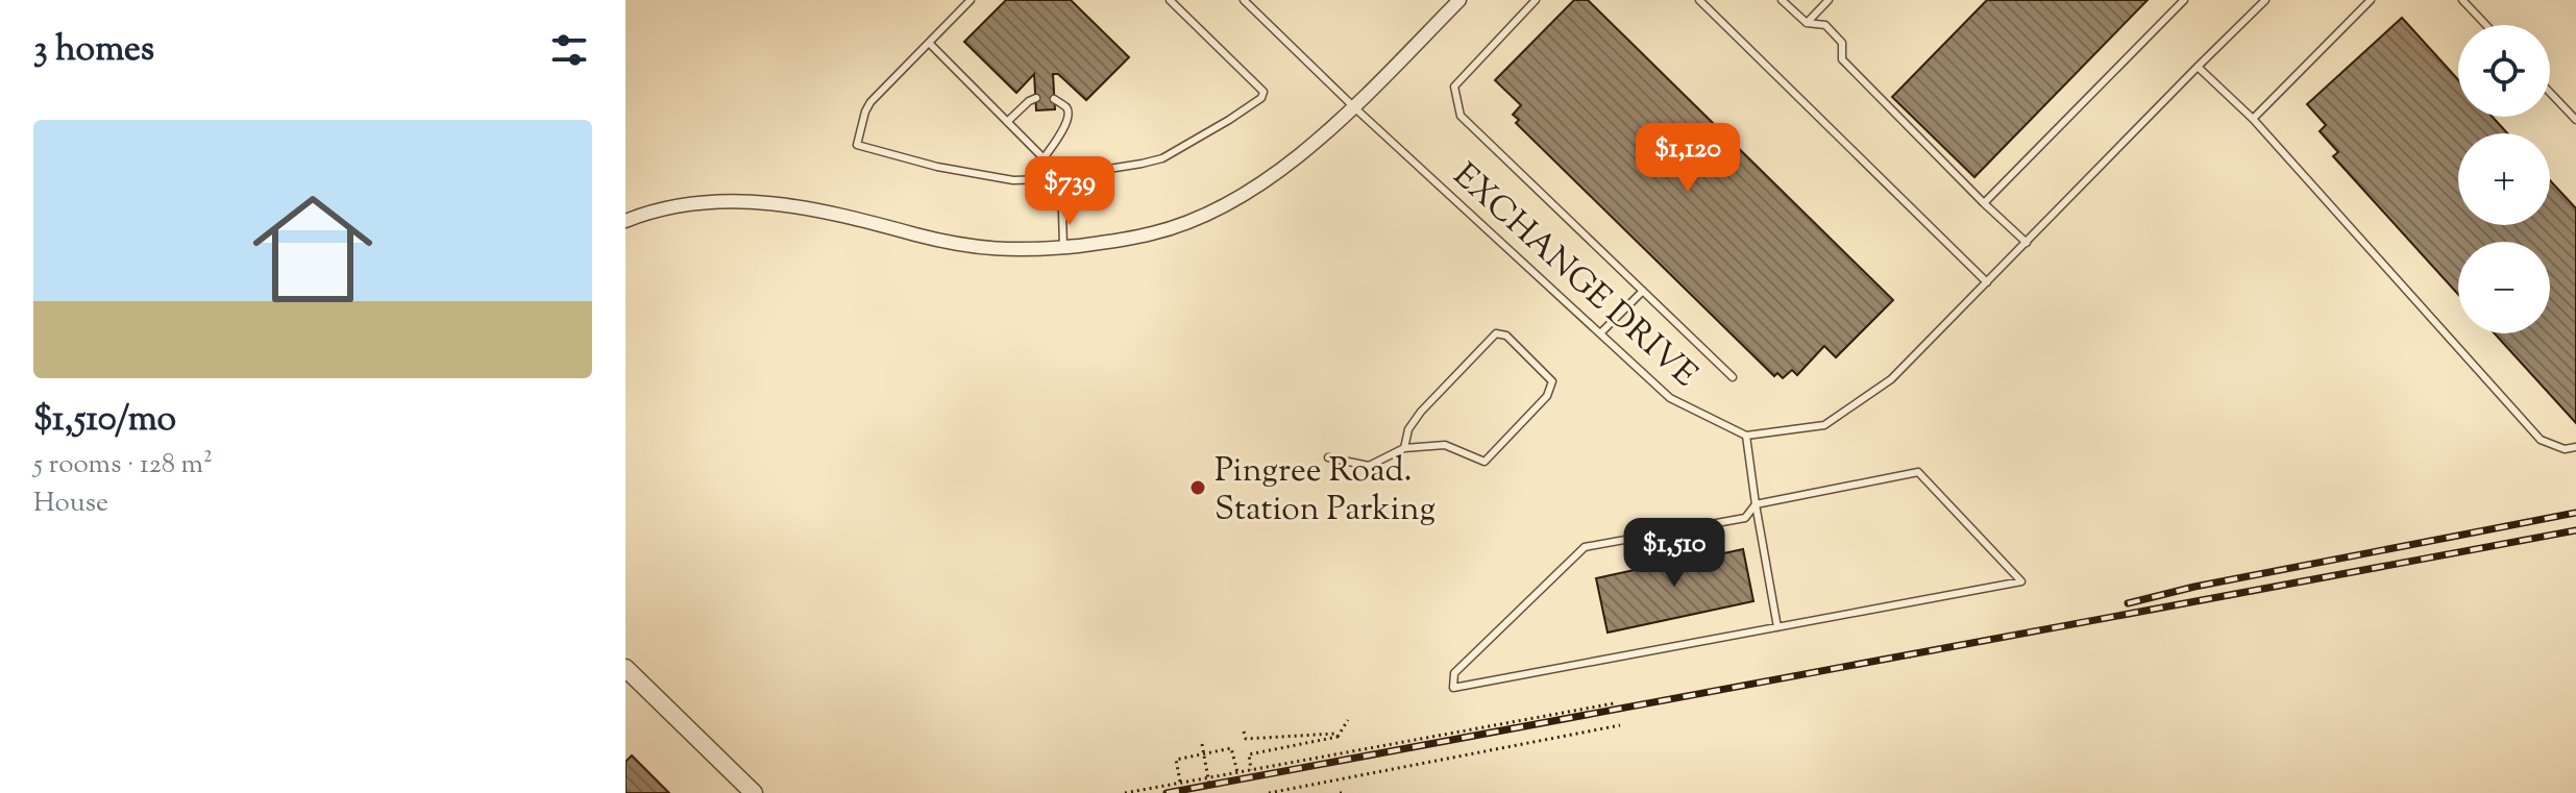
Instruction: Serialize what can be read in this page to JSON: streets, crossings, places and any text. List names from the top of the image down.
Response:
{
  "streets": {
    "lane": ["EXCHANGE DRIVE"]
  },
  "places": ["Pingree Road. Station Parking"],
  "page": {
    "heading": "3 homes",
    "map_buttons": ["+", "−"],
    "list": [
      {
        "name": "$1,510/mo",
        "note": "5 rooms · 128 m² · House"
      }
    ],
    "price": ["$1,120", "$739", "$1,510"]
  }
}
